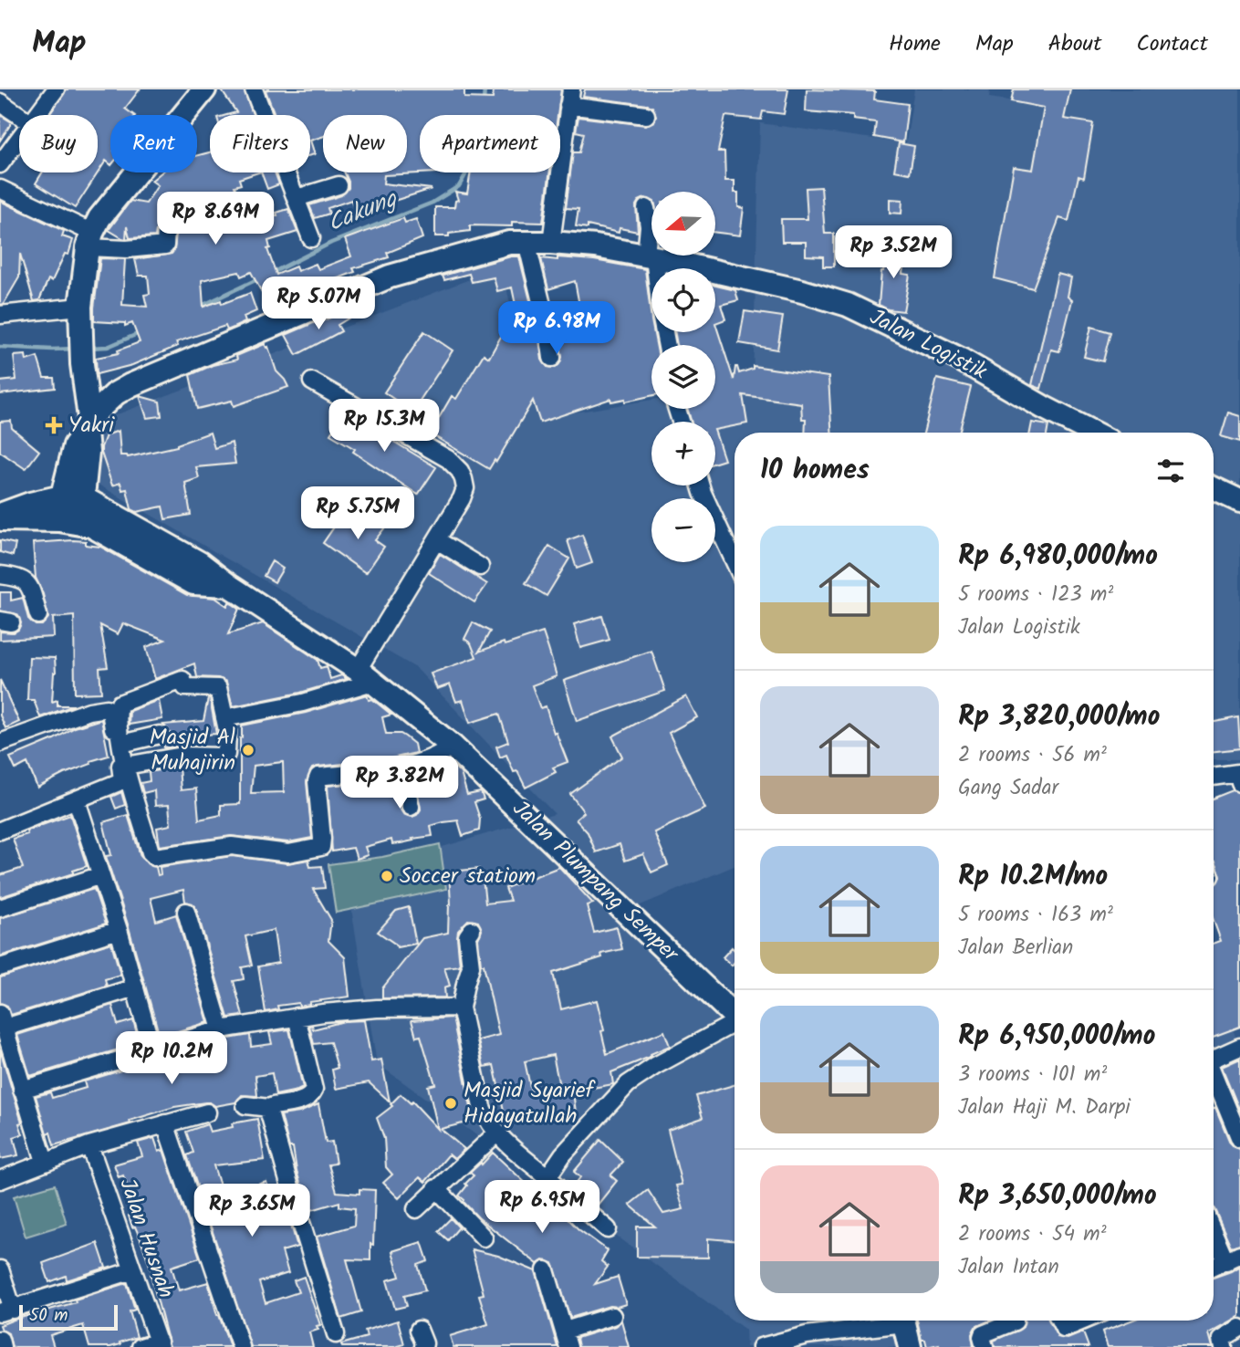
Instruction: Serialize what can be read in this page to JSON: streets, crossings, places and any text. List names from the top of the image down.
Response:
{
  "streets": {
    "main road": ["Jalan Logistik", "Jalan Plumpang Semper"],
    "street": ["Jalan Husnah"]
  },
  "water": ["Cakung"],
  "places": {
    "health": ["Yakri"],
    "other": ["Masjid Al Muhajirin", "Soccer statiom", "Masjid Syarief Hidayatullah"]
  },
  "scale_bar": "50 m",
  "north": "left",
  "page": {
    "header": "Map",
    "nav": [
      "Home",
      "Map",
      "About",
      "Contact"
    ],
    "chip": [
      "Buy",
      "Rent",
      "Filters",
      "New",
      "Apartment"
    ],
    "map_buttons": ["+", "−"],
    "price": [
      "Rp 8.69M",
      "Rp 3.52M",
      "Rp 5.07M",
      "Rp 6.98M",
      "Rp 15.3M",
      "Rp 5.75M",
      "Rp 3.82M",
      "Rp 10.2M",
      "Rp 6.95M",
      "Rp 3.65M"
    ],
    "heading": "10 homes",
    "list": [
      {
        "name": "Rp 6,980,000/mo",
        "note": "5 rooms · 123 m² · Jalan Logistik"
      },
      {
        "name": "Rp 3,820,000/mo",
        "note": "2 rooms · 56 m² · Gang Sadar"
      },
      {
        "name": "Rp 10.2M/mo",
        "note": "5 rooms · 163 m² · Jalan Berlian"
      },
      {
        "name": "Rp 6,950,000/mo",
        "note": "3 rooms · 101 m² · Jalan Haji M. Darpi"
      },
      {
        "name": "Rp 3,650,000/mo",
        "note": "2 rooms · 54 m² · Jalan Intan"
      }
    ],
    "scale": "50 m"
  }
}
